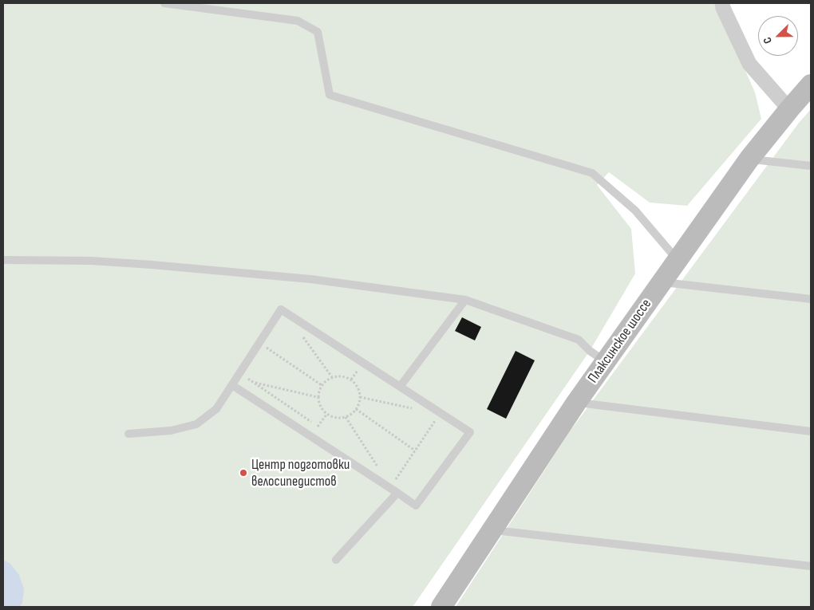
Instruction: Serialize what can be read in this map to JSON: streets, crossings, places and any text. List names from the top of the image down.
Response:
{
  "streets": {
    "main road": ["Плаксинское шоссе"]
  },
  "places": ["Центр подготовки велосипедистов"],
  "north": "bottom left"
}
